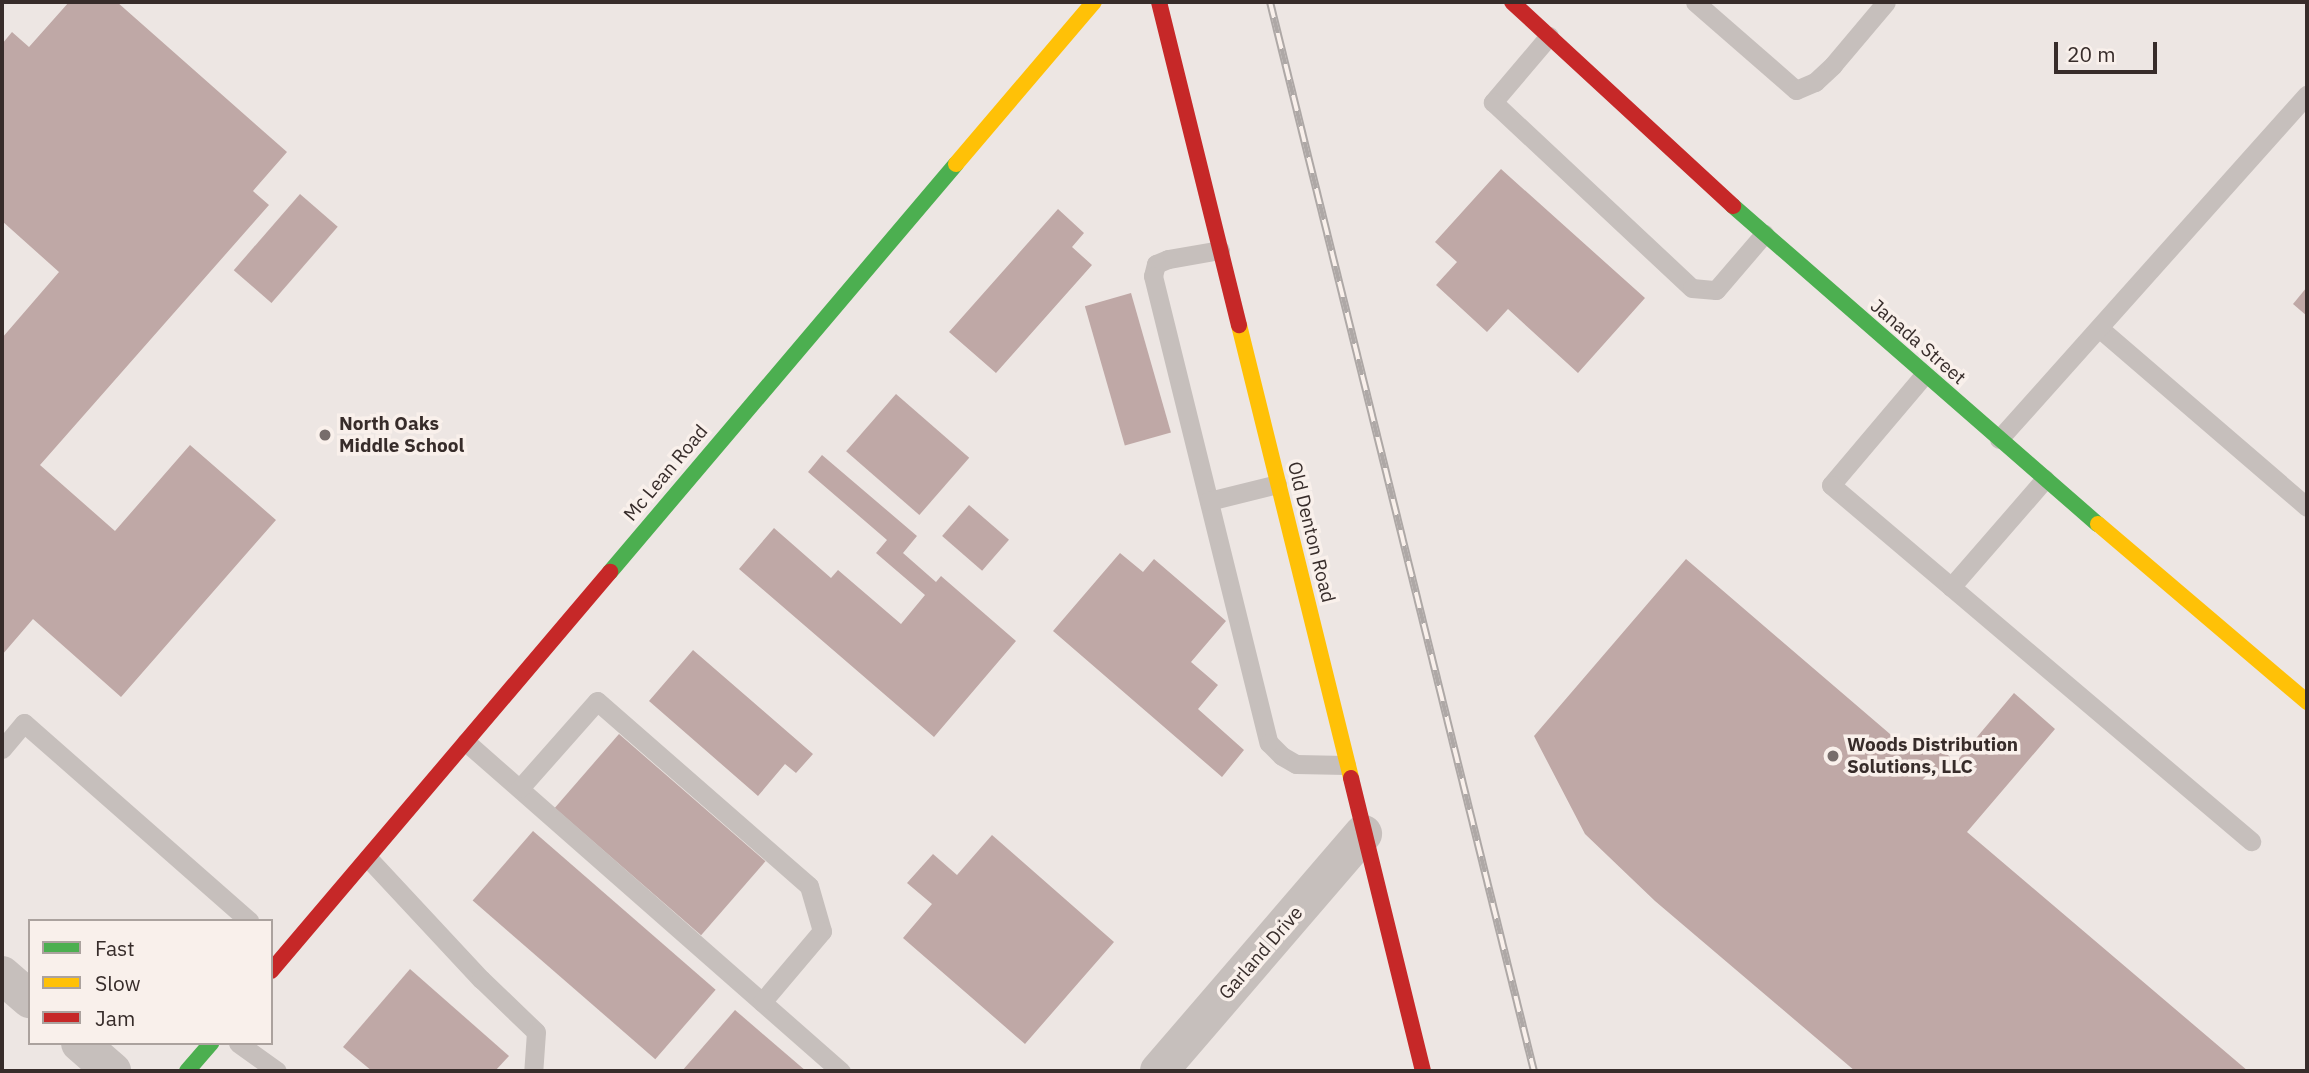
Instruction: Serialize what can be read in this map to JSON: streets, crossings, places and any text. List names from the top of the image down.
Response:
{
  "streets": {
    "street": [
      "Janada Street",
      "Mc Lean Road",
      "Old Denton Road",
      "Garland Drive"
    ]
  },
  "crossings": [
    ["Old Denton Road", "Garland Drive"]
  ],
  "places": ["North Oaks Middle School", "Woods Distribution Solutions, LLC"],
  "legend": ["Fast", "Slow", "Jam"],
  "scale_bar": "20 m"
}
